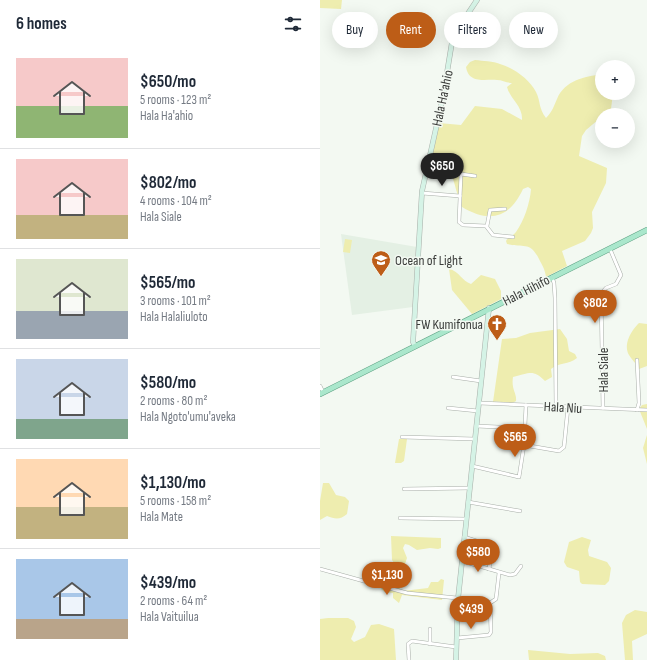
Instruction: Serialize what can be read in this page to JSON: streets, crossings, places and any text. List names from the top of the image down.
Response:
{
  "streets": {
    "main road": ["Hala Hihifo"],
    "street": ["Hala Ha'ahio", "Hala Siale", "Hala Niu"]
  },
  "crossings": [
    ["Hala Ha'ahio", "Hala Hihifo"],
    ["Hala Hihifo", "Hala Siale"],
    ["Hala Siale", "Hala Niu"]
  ],
  "places": {
    "school or university": ["Ocean of Light"],
    "church": ["FW Kumifonua"]
  },
  "page": {
    "heading": "6 homes",
    "chip": [
      "Buy",
      "Rent",
      "Filters",
      "New"
    ],
    "list": [
      {
        "name": "$650/mo",
        "note": "5 rooms · 123 m² · Hala Ha'ahio"
      },
      {
        "name": "$802/mo",
        "note": "4 rooms · 104 m² · Hala Siale"
      },
      {
        "name": "$565/mo",
        "note": "3 rooms · 101 m² · Hala Halaliuloto"
      },
      {
        "name": "$580/mo",
        "note": "2 rooms · 80 m² · Hala Ngoto'umu'aveka"
      },
      {
        "name": "$1,130/mo",
        "note": "5 rooms · 158 m² · Hala Mate"
      },
      {
        "name": "$439/mo",
        "note": "2 rooms · 64 m² · Hala Vaituilua"
      }
    ],
    "map_buttons": ["+", "−"],
    "price": [
      "$650",
      "$802",
      "$565",
      "$580",
      "$1,130",
      "$439"
    ]
  }
}
